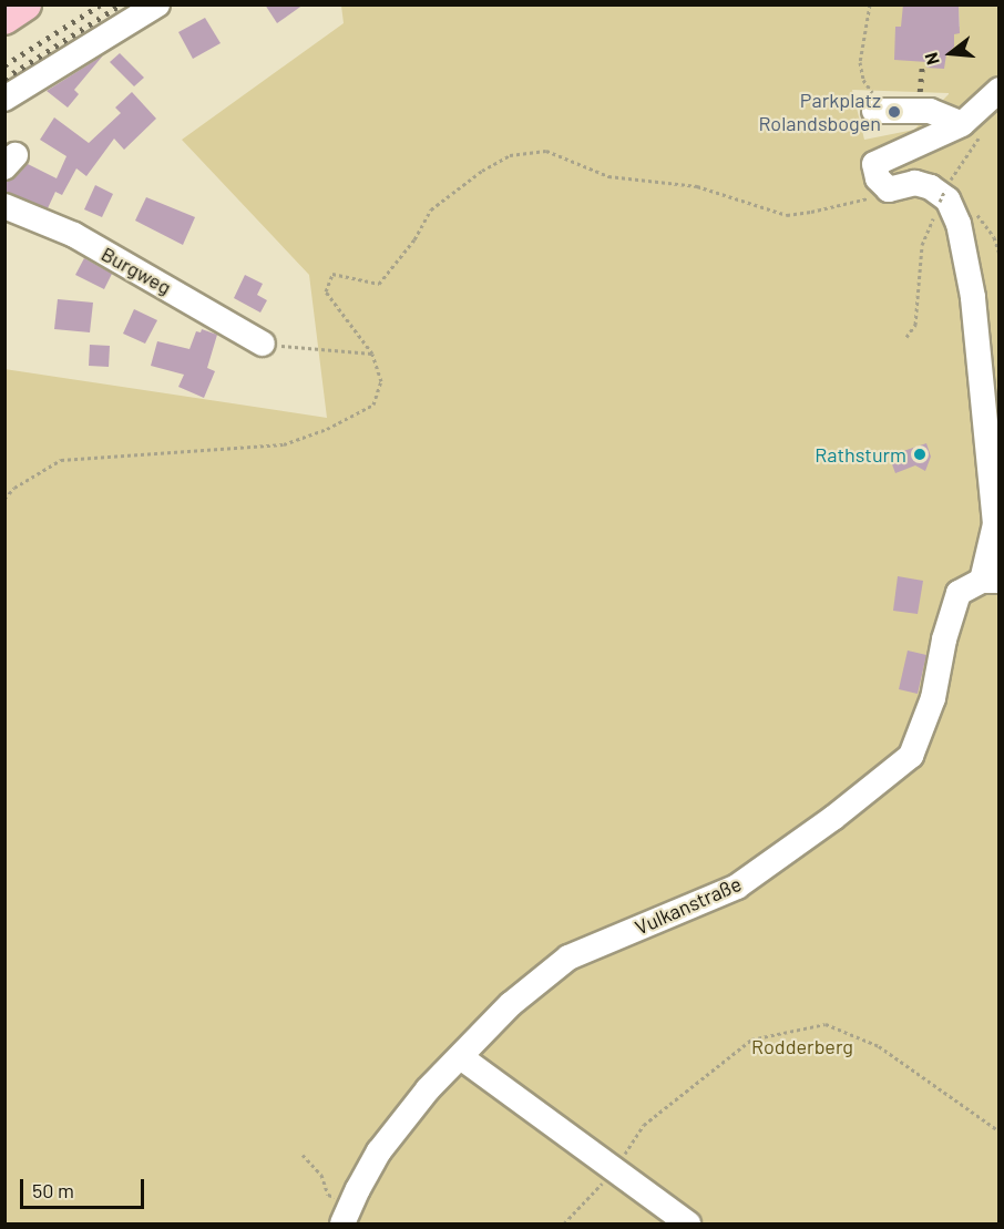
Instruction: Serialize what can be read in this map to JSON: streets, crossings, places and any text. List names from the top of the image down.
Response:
{
  "streets": {
    "street": ["Burgweg", "Vulkanstraße"]
  },
  "parks": ["Rodderberg"],
  "places": ["Parkplatz Rolandsbogen", "Rathsturm"],
  "scale_bar": "50 m",
  "north": "left"
}
